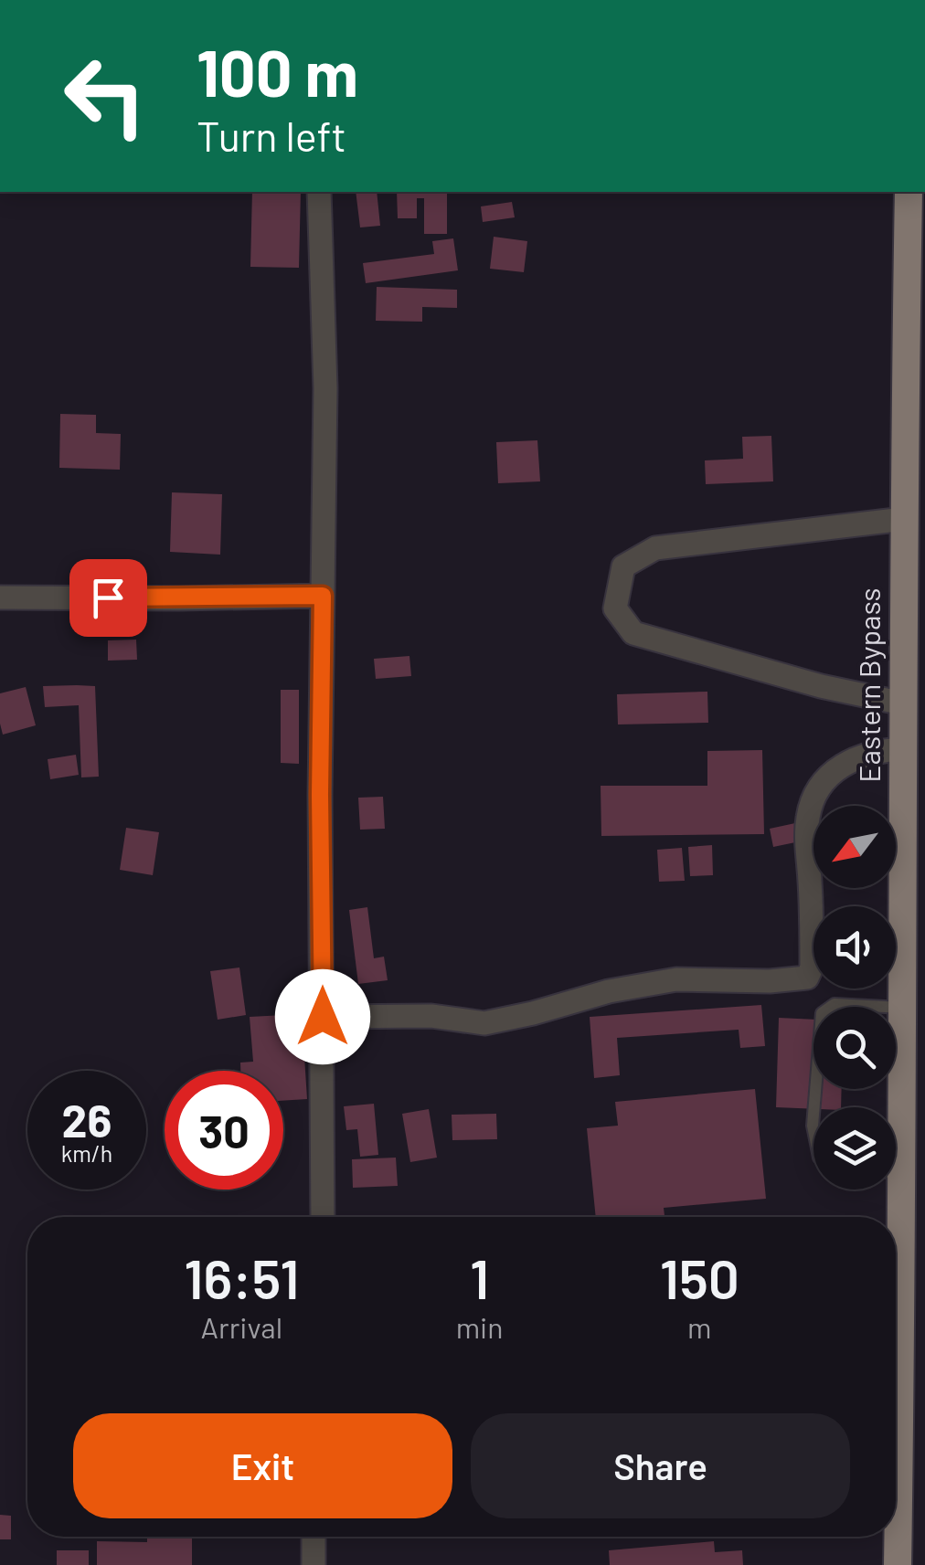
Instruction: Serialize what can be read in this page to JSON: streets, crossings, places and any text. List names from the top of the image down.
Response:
{
  "streets": {
    "main road": ["Eastern Bypass"]
  },
  "north": "bottom left",
  "page": {
    "turn": ["100 m", "Turn left"],
    "speed": "26 km/h",
    "limit": "30",
    "eta": [
      "16:51",
      "Arrival",
      "1",
      "min",
      "150",
      "m"
    ],
    "buttons": ["Exit", "Share"]
  }
}
